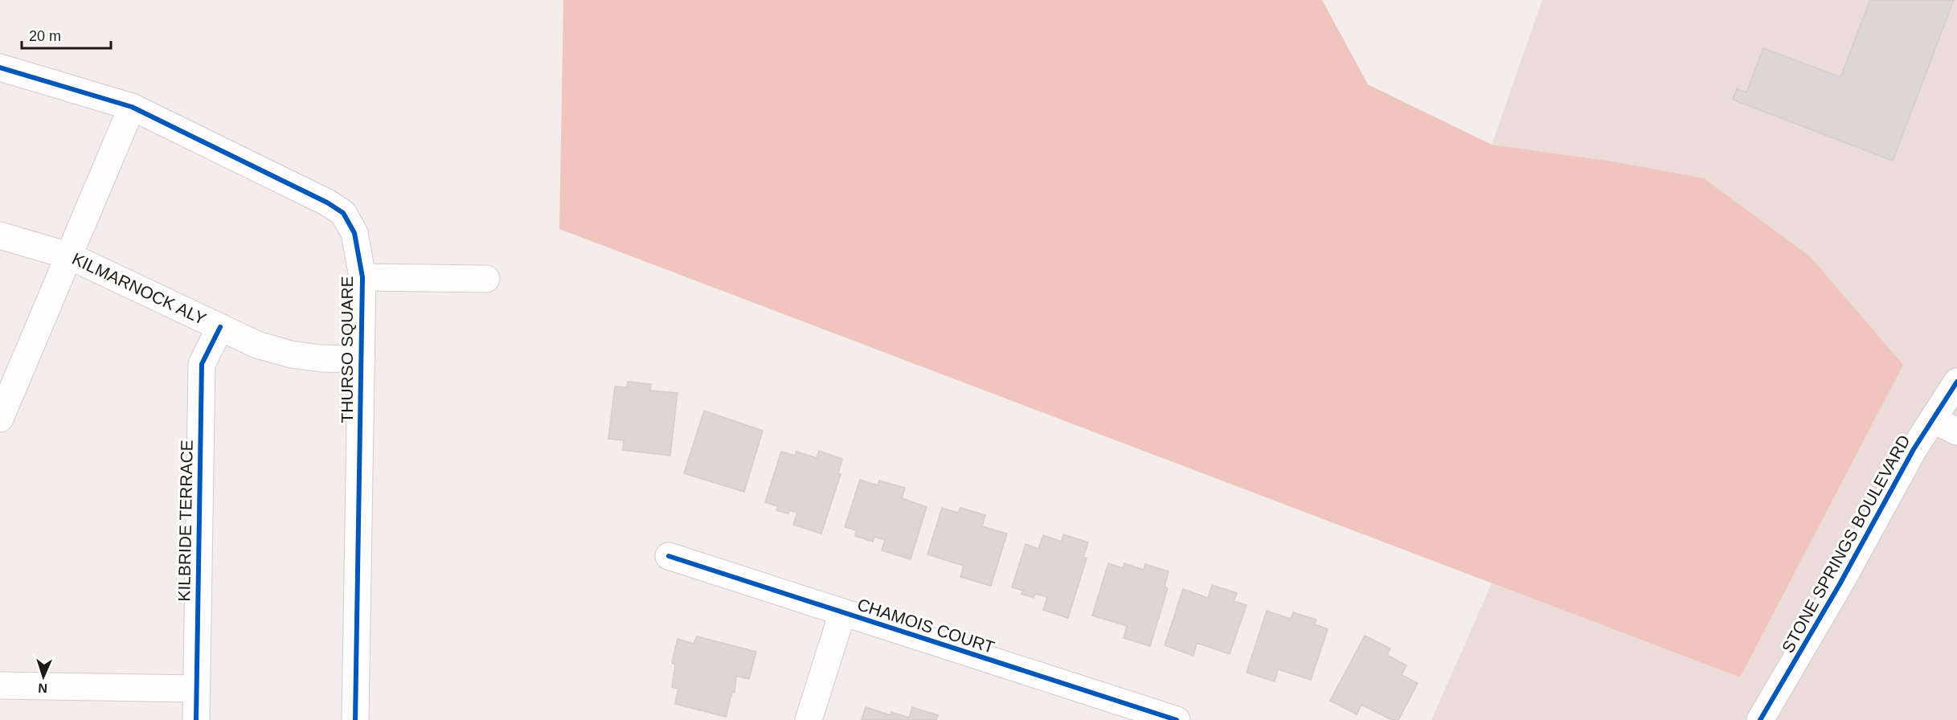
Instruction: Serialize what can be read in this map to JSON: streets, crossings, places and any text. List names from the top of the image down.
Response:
{
  "streets": {
    "street": [
      "KILMARNOCK ALY",
      "THURSO SQUARE",
      "KILBRIDE TERRACE",
      "STONE SPRINGS BOULEVARD",
      "CHAMOIS COURT"
    ]
  },
  "crossings": [
    ["KILMARNOCK ALY", "THURSO SQUARE"],
    ["KILMARNOCK ALY", "KILBRIDE TERRACE"]
  ],
  "scale_bar": "20 m",
  "north": "bottom"
}
